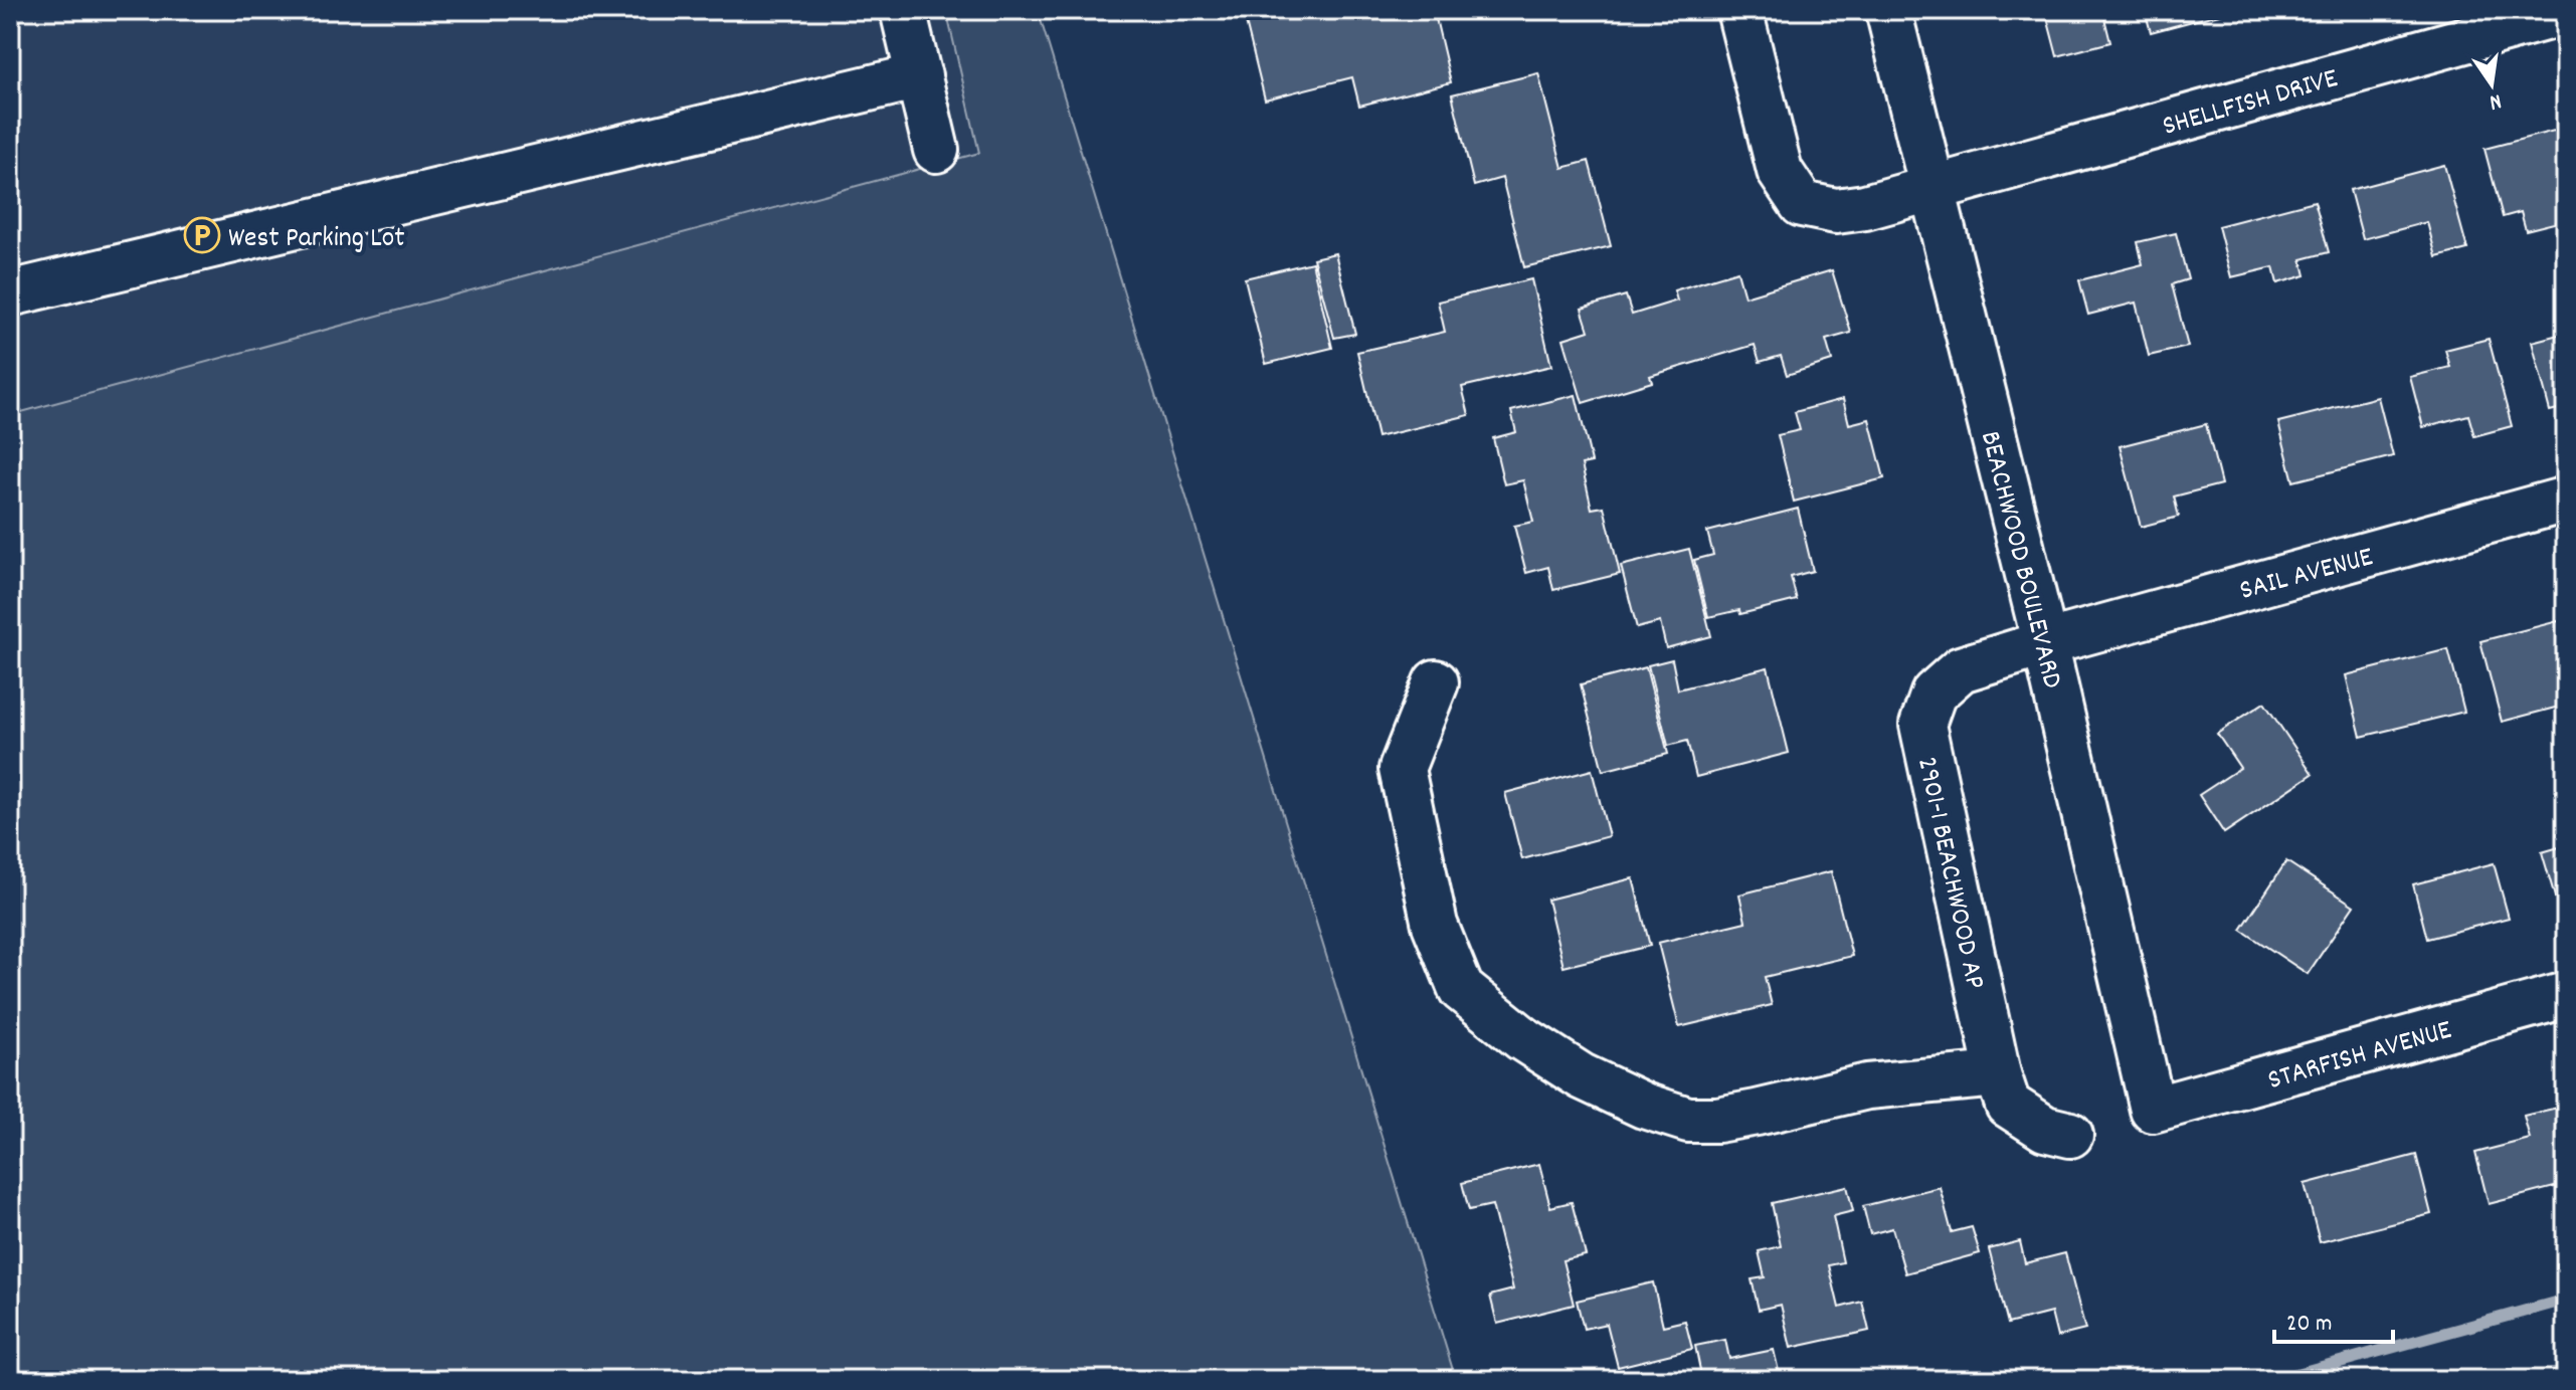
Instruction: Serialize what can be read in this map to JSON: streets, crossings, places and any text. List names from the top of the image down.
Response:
{
  "streets": {
    "street": [
      "SHELLFISH DRIVE",
      "BEACHWOOD BOULEVARD",
      "SAIL AVENUE",
      "2901-1 BEACHWOOD AP",
      "STARFISH AVENUE"
    ]
  },
  "crossings": [
    ["SHELLFISH DRIVE", "BEACHWOOD BOULEVARD"],
    ["BEACHWOOD BOULEVARD", "SAIL AVENUE"],
    ["BEACHWOOD BOULEVARD", "2901-1 BEACHWOOD AP"],
    ["BEACHWOOD BOULEVARD", "STARFISH AVENUE"],
    ["SAIL AVENUE", "2901-1 BEACHWOOD AP"]
  ],
  "places": {
    "parking": ["West Parking Lot"]
  },
  "scale_bar": "20 m",
  "north": "bottom"
}
